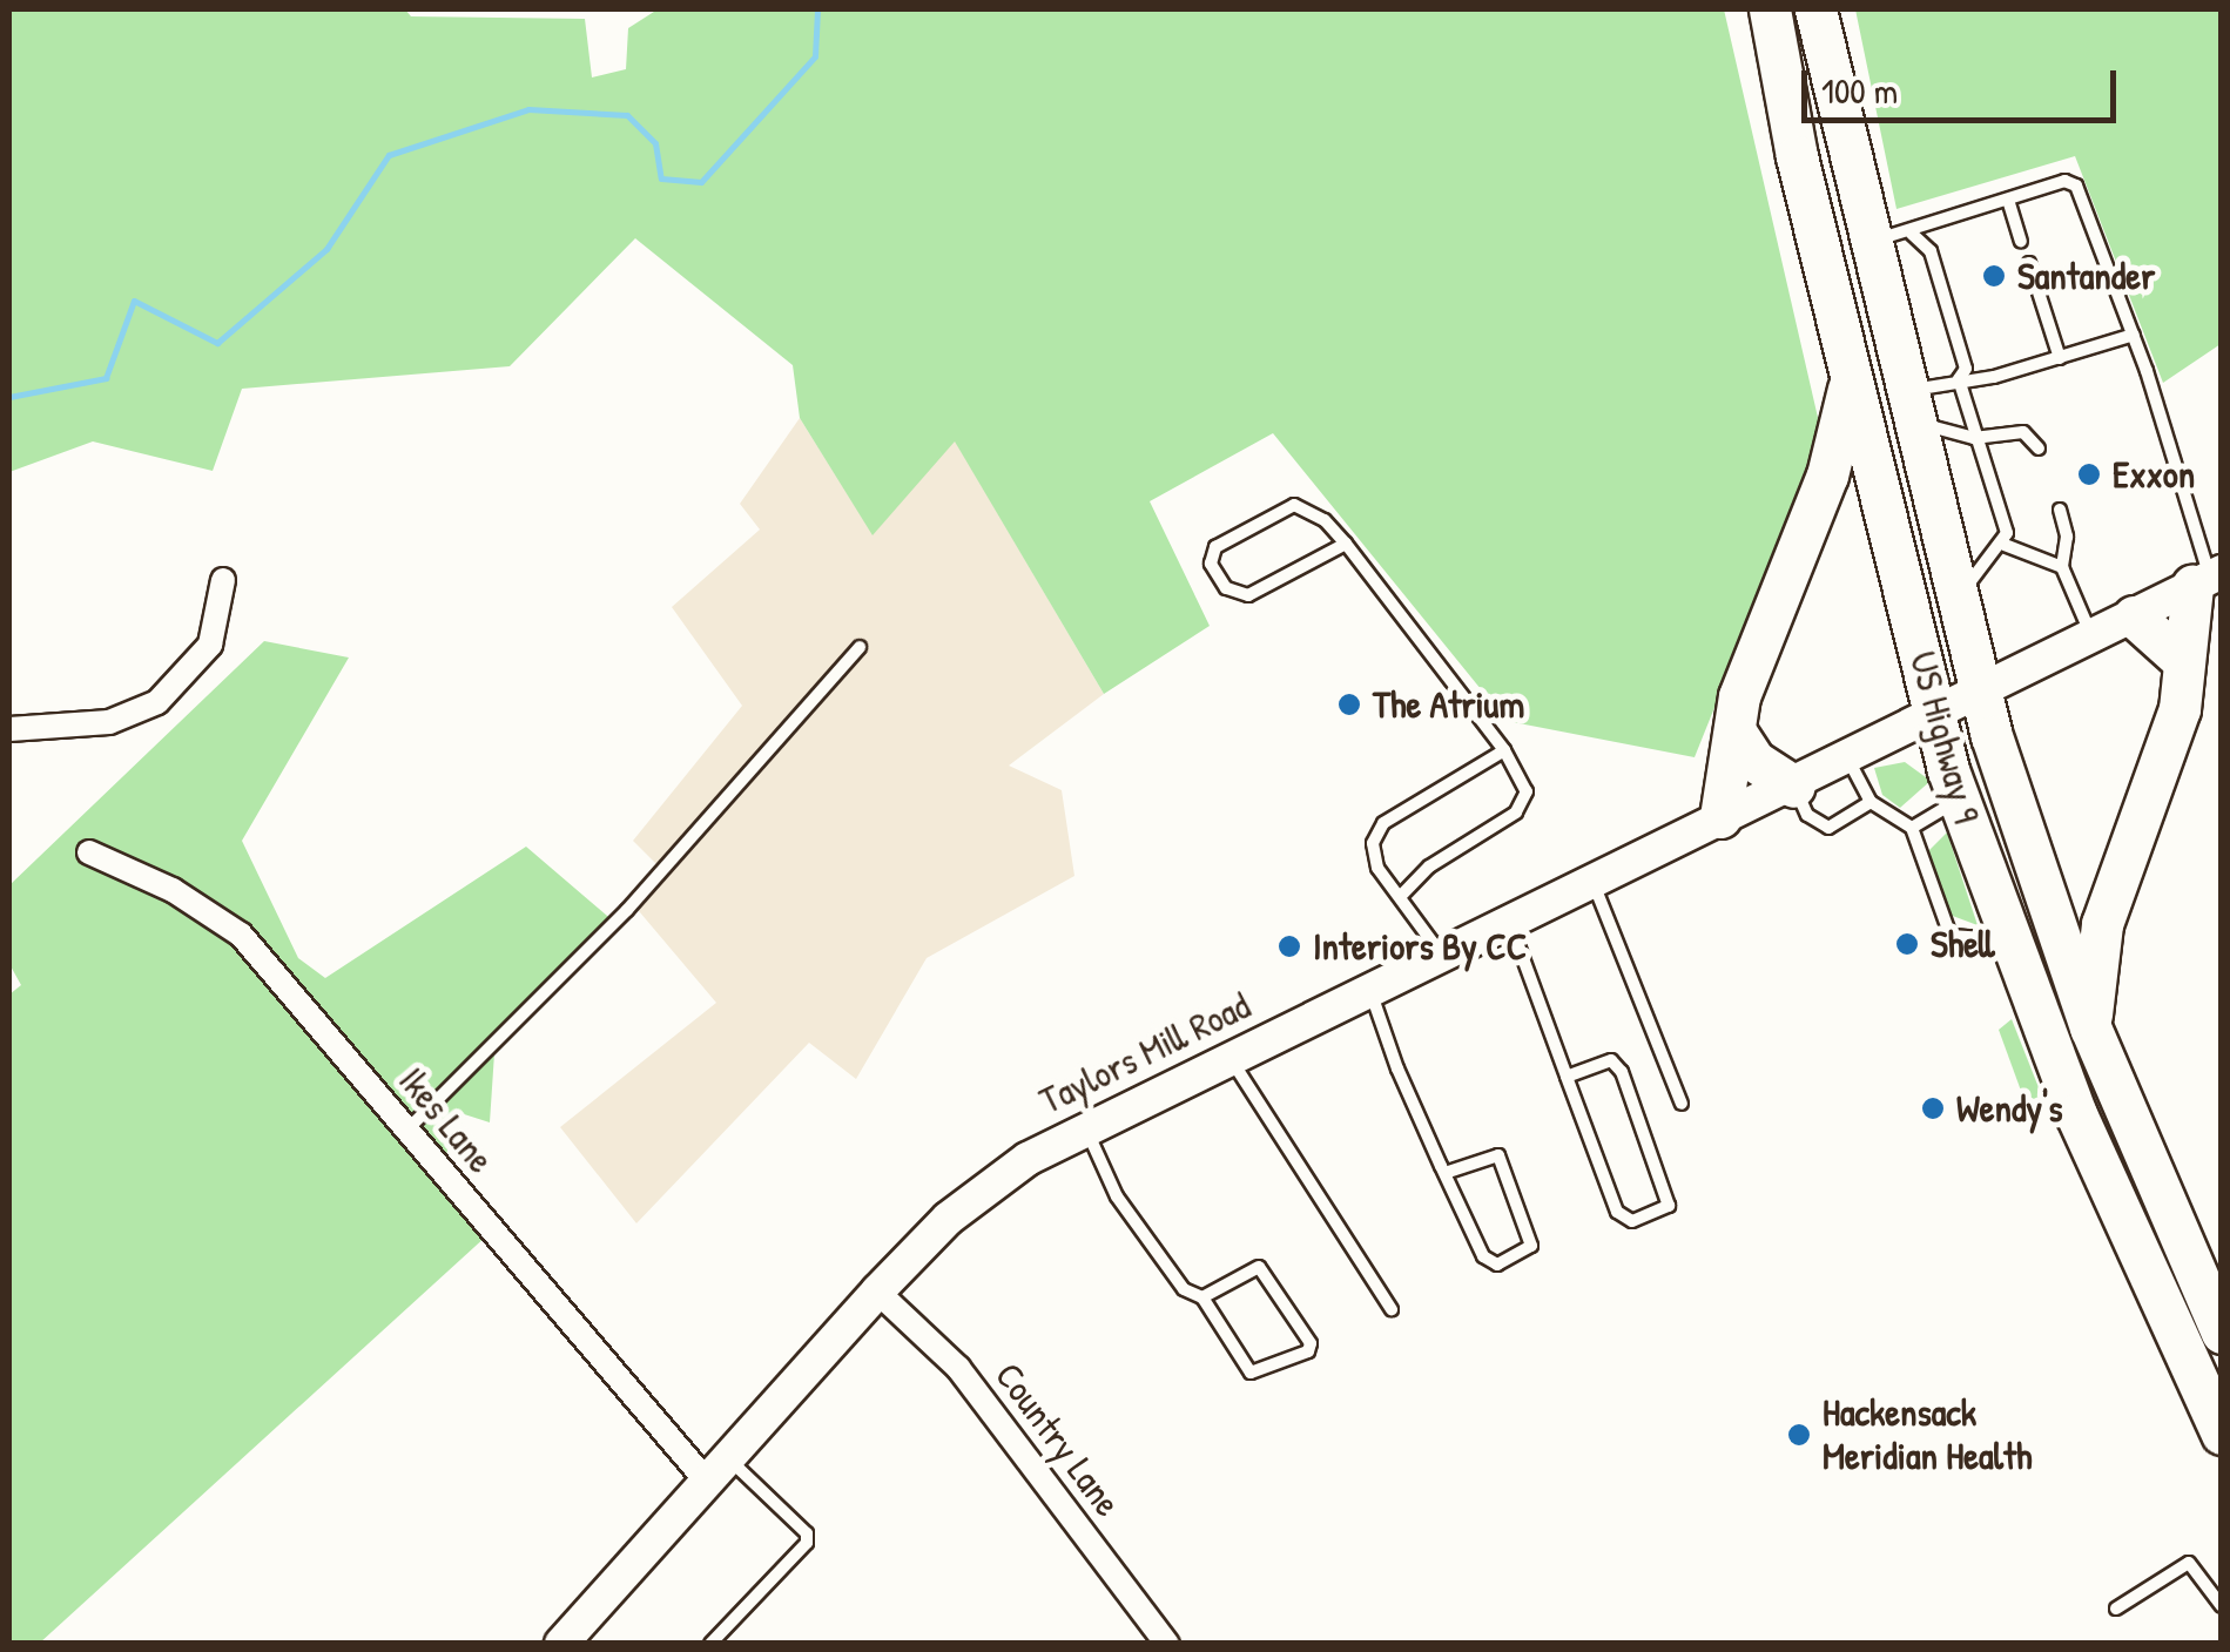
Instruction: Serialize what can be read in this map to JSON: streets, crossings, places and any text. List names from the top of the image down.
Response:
{
  "streets": {
    "highway": ["US Highway 9"],
    "street": ["Taylors Mill Road", "Ikes Lane", "Country Lane"]
  },
  "crossings": [
    ["US Highway 9", "Taylors Mill Road"],
    ["Taylors Mill Road", "Ikes Lane"],
    ["Taylors Mill Road", "Country Lane"]
  ],
  "places": [
    "Santander",
    "Exxon",
    "The Atrium",
    "Shell",
    "Interiors By CC",
    "Wendy's",
    "Hackensack Meridian Health"
  ],
  "scale_bar": "100 m"
}
